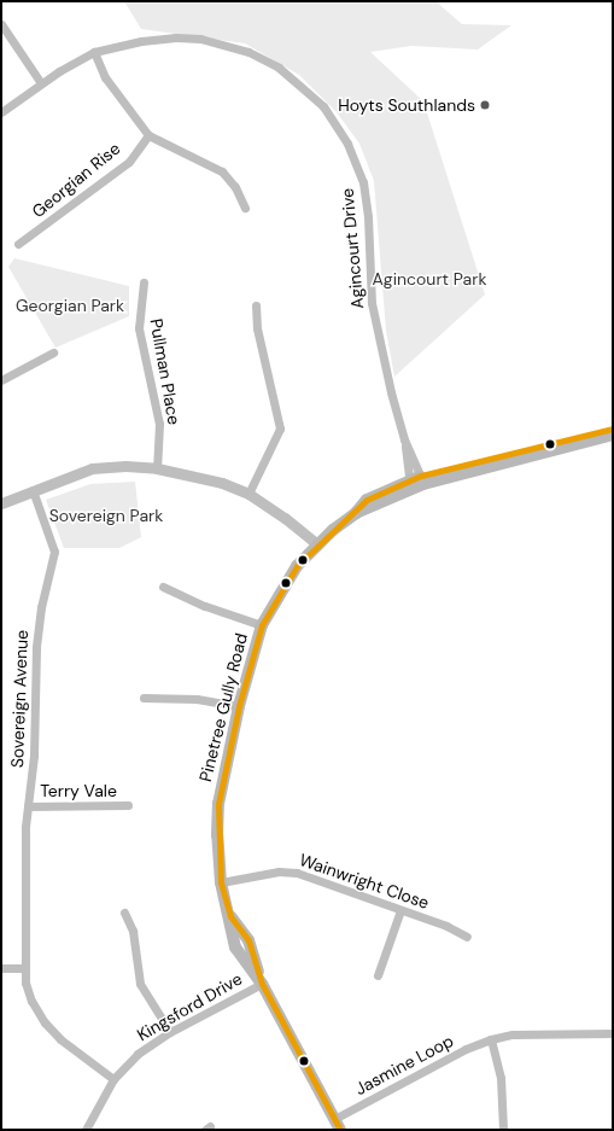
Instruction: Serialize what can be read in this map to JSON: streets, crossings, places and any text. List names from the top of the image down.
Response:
{
  "streets": {
    "main road": ["Pinetree Gully Road"],
    "street": [
      "Georgian Rise",
      "Agincourt Drive",
      "Pullman Place",
      "Sovereign Avenue",
      "Terry Vale",
      "Wainwright Close",
      "Kingsford Drive",
      "Jasmine Loop"
    ]
  },
  "crossings": [
    ["Agincourt Drive", "Pinetree Gully Road"],
    ["Sovereign Avenue", "Terry Vale"],
    ["Sovereign Avenue", "Kingsford Drive"],
    ["Pinetree Gully Road", "Wainwright Close"],
    ["Pinetree Gully Road", "Kingsford Drive"],
    ["Pinetree Gully Road", "Jasmine Loop"]
  ],
  "parks": ["Agincourt Park", "Georgian Park", "Sovereign Park"],
  "places": ["Hoyts Southlands"]
}
